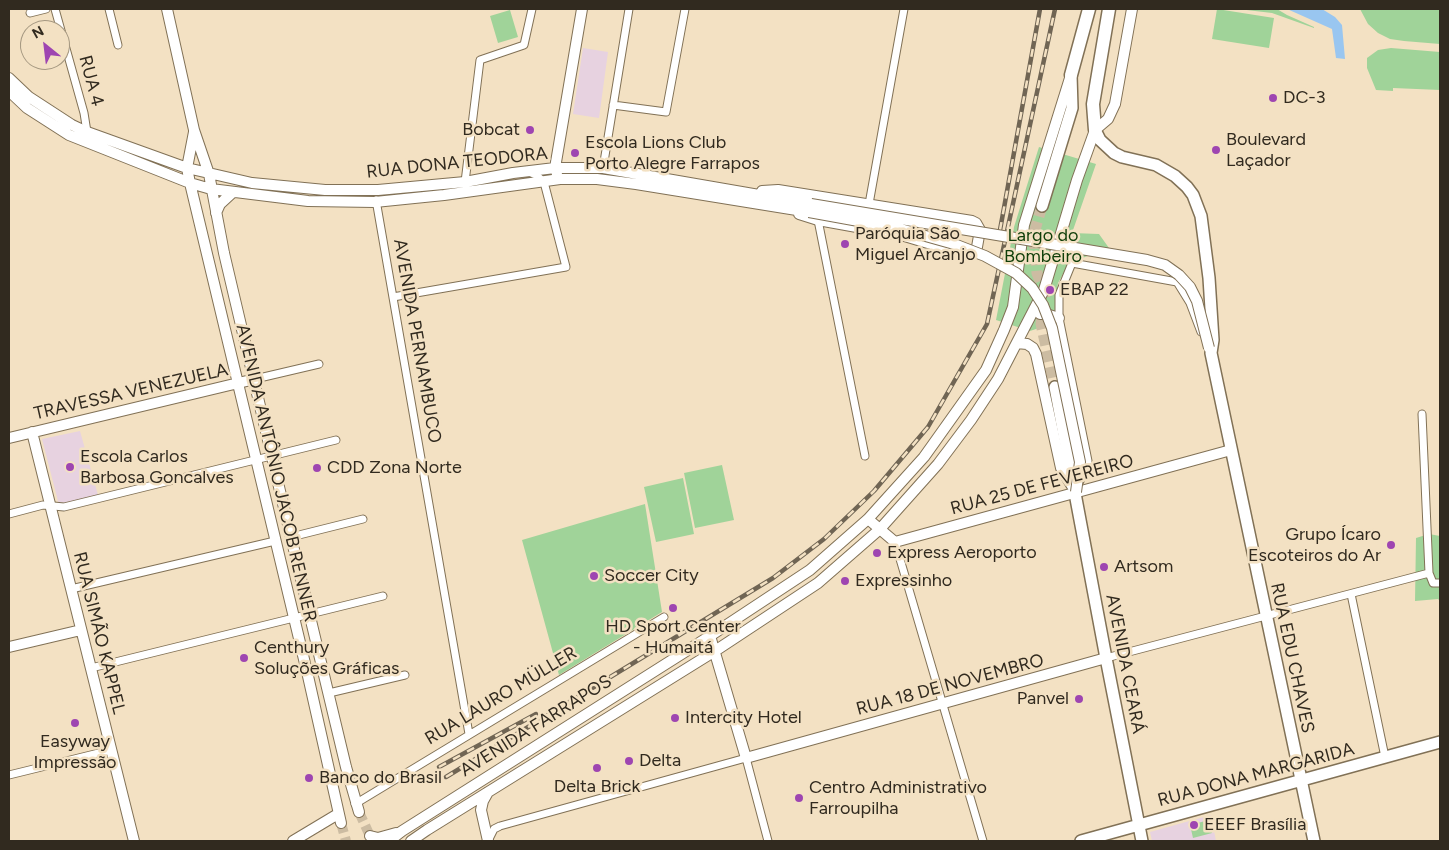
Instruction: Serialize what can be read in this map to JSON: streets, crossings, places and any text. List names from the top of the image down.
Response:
{
  "streets": {
    "main road": [
      "RUA DONA TEODORA",
      "TRAVESSA VENEZUELA",
      "AVENIDA ANTÔNIO JACOB RENNER",
      "RUA 25 DE FEVEREIRO",
      "RUA SIMÃO KAPPEL",
      "RUA EDU CHAVES",
      "AVENIDA CEARÁ",
      "RUA 18 DE NOVEMBRO",
      "AVENIDA FARRAPOS",
      "RUA DONA MARGARIDA"
    ],
    "street": ["RUA 4", "AVENIDA PERNAMBUCO", "RUA LAURO MÜLLER"]
  },
  "crossings": [
    ["RUA 4", "RUA DONA TEODORA"],
    ["RUA DONA TEODORA", "AVENIDA PERNAMBUCO"],
    ["RUA DONA TEODORA", "AVENIDA ANTÔNIO JACOB RENNER"],
    ["AVENIDA PERNAMBUCO", "RUA LAURO MÜLLER"],
    ["TRAVESSA VENEZUELA", "AVENIDA ANTÔNIO JACOB RENNER"],
    ["TRAVESSA VENEZUELA", "RUA SIMÃO KAPPEL"],
    ["AVENIDA ANTÔNIO JACOB RENNER", "RUA LAURO MÜLLER"],
    ["RUA 25 DE FEVEREIRO", "RUA EDU CHAVES"],
    ["RUA 25 DE FEVEREIRO", "AVENIDA CEARÁ"],
    ["RUA EDU CHAVES", "RUA 18 DE NOVEMBRO"],
    ["RUA EDU CHAVES", "RUA DONA MARGARIDA"],
    ["AVENIDA CEARÁ", "RUA 18 DE NOVEMBRO"],
    ["AVENIDA CEARÁ", "AVENIDA FARRAPOS"],
    ["AVENIDA CEARÁ", "RUA DONA MARGARIDA"]
  ],
  "parks": ["Largo do Bombeiro"],
  "places": [
    "DC-3",
    "Bobcat",
    "Boulevard Laçador",
    "Escola Lions Club Porto Alegre Farrapos",
    "Paróquia São Miguel Arcanjo",
    "EBAP 22",
    "Escola Carlos Barbosa Goncalves",
    "CDD Zona Norte",
    "Grupo Ícaro Escoteiros do Ar",
    "Express Aeroporto",
    "Artsom",
    "Soccer City",
    "Expressinho",
    "HD Sport Center - Humaitá",
    "Centhury Soluções Gráficas",
    "Panvel",
    "Intercity Hotel",
    "Easyway Impressão",
    "Delta",
    "Delta Brick",
    "Banco do Brasil",
    "Centro Administrativo Farroupilha",
    "EEEF Brasília"
  ],
  "north": "top left"
}
